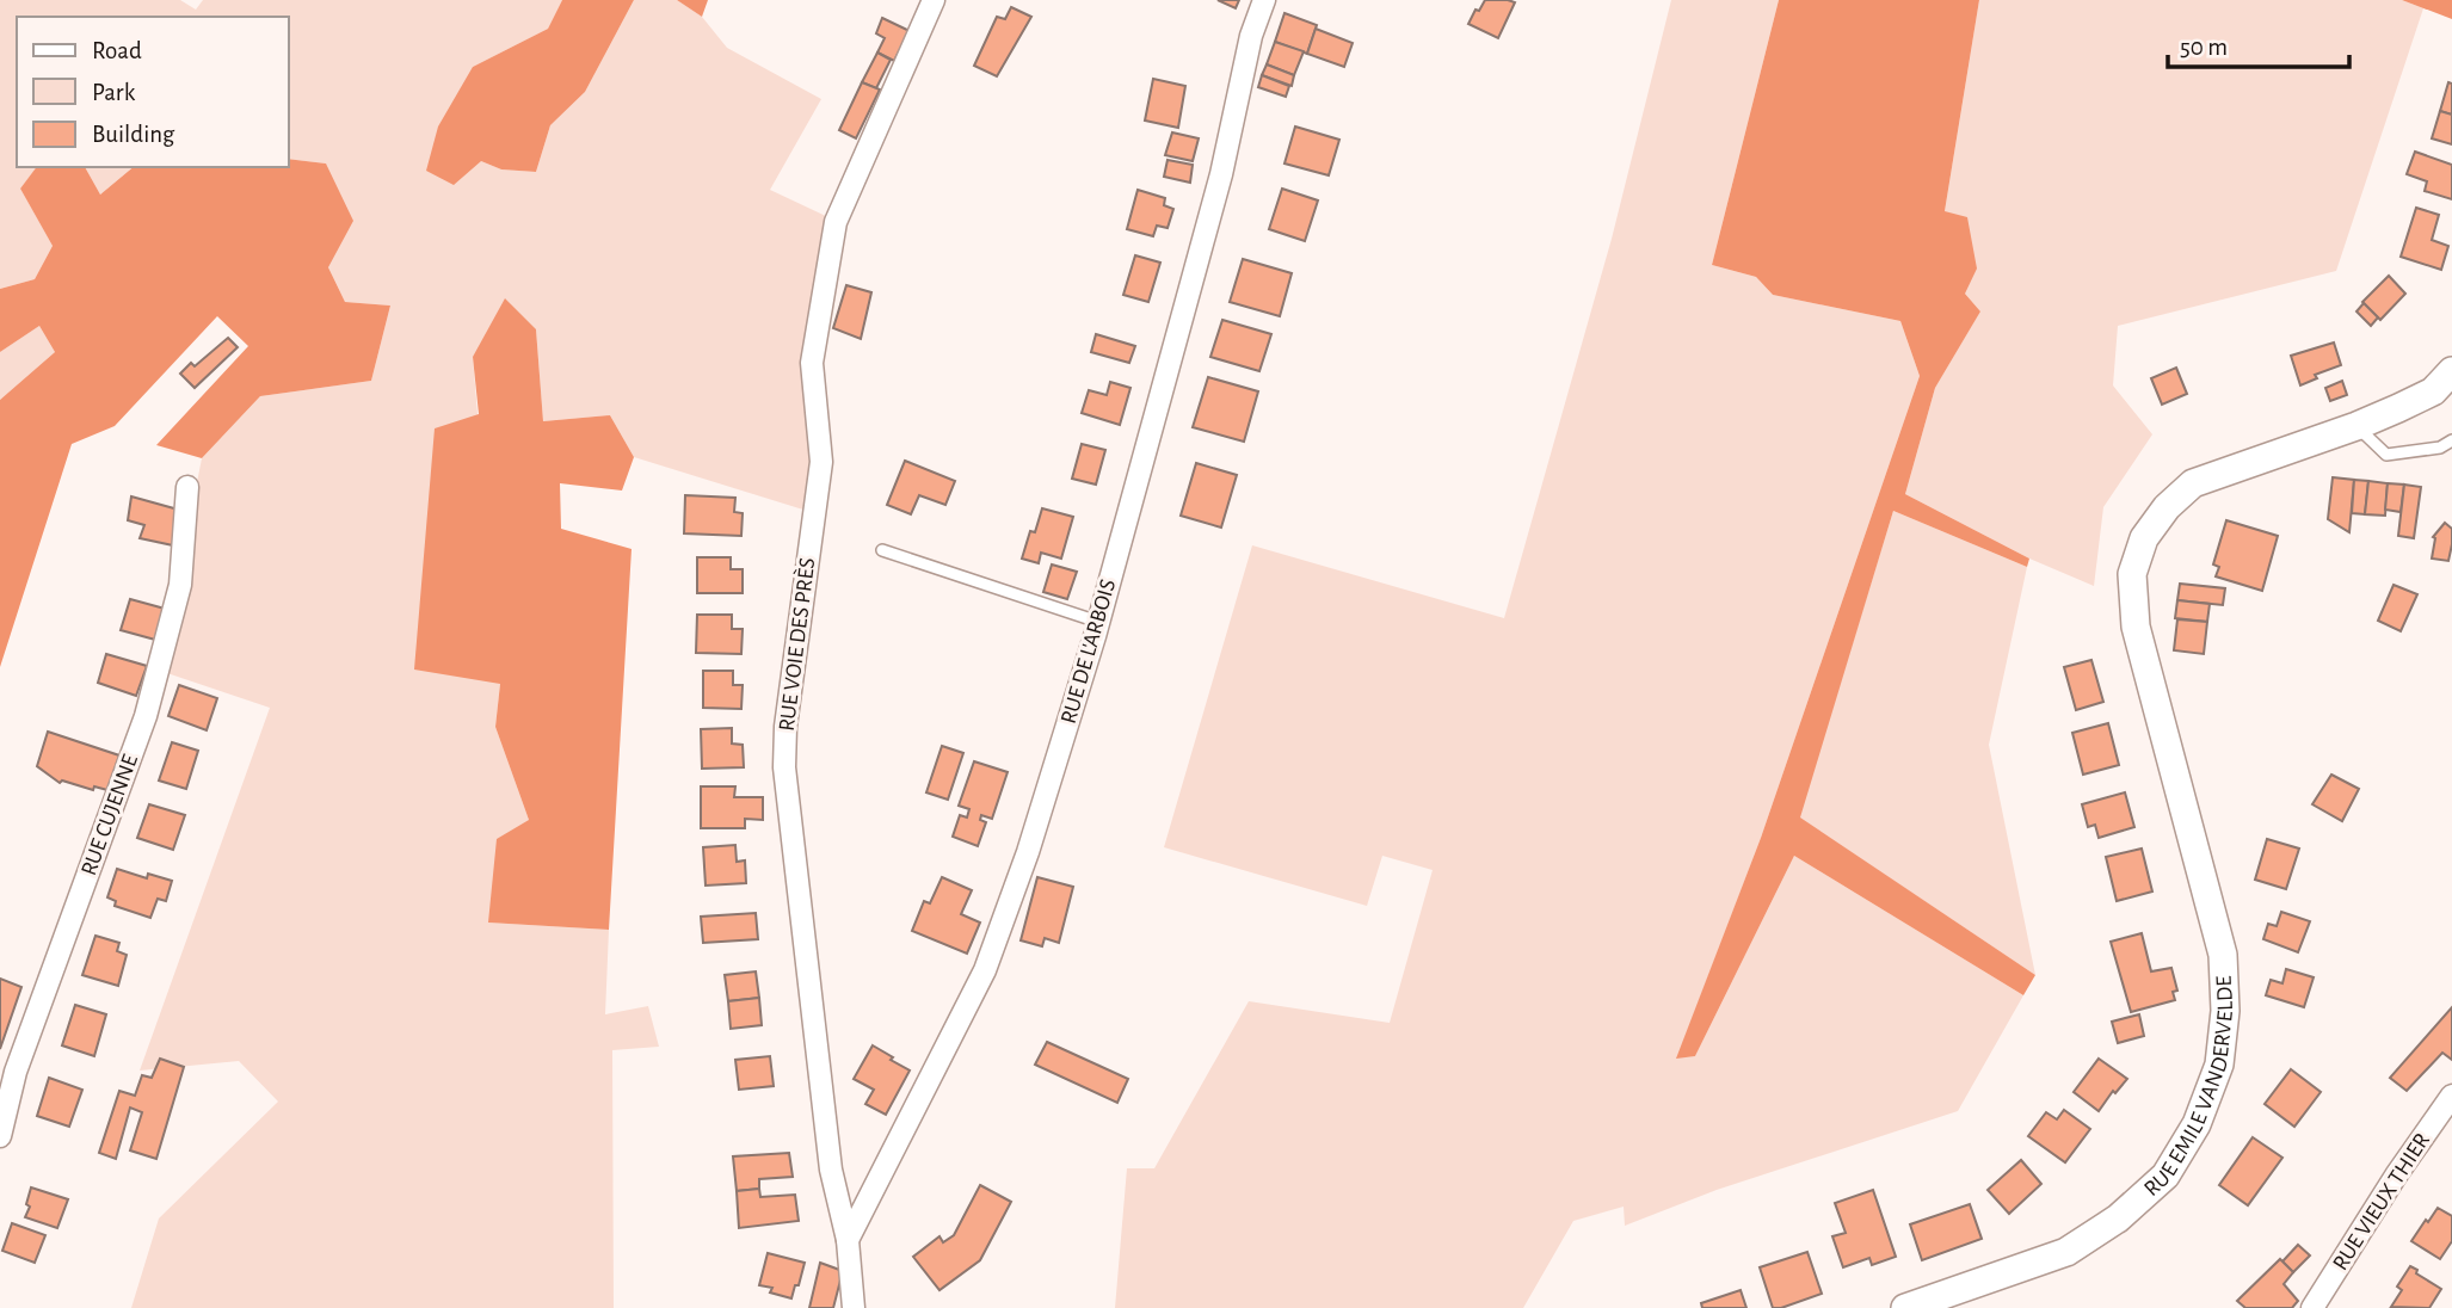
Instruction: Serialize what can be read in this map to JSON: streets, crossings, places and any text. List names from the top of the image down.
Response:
{
  "streets": {
    "street": [
      "RUE VOIE DES PRÈS",
      "RUE DE L'ARBOIS",
      "RUE CUJENNE",
      "RUE EMILE VANDERVELDE",
      "RUE VIEUX THIER"
    ]
  },
  "crossings": [
    ["RUE VOIE DES PRÈS", "RUE DE L'ARBOIS"]
  ],
  "legend": ["Road", "Park", "Building"],
  "scale_bar": "50 m"
}
